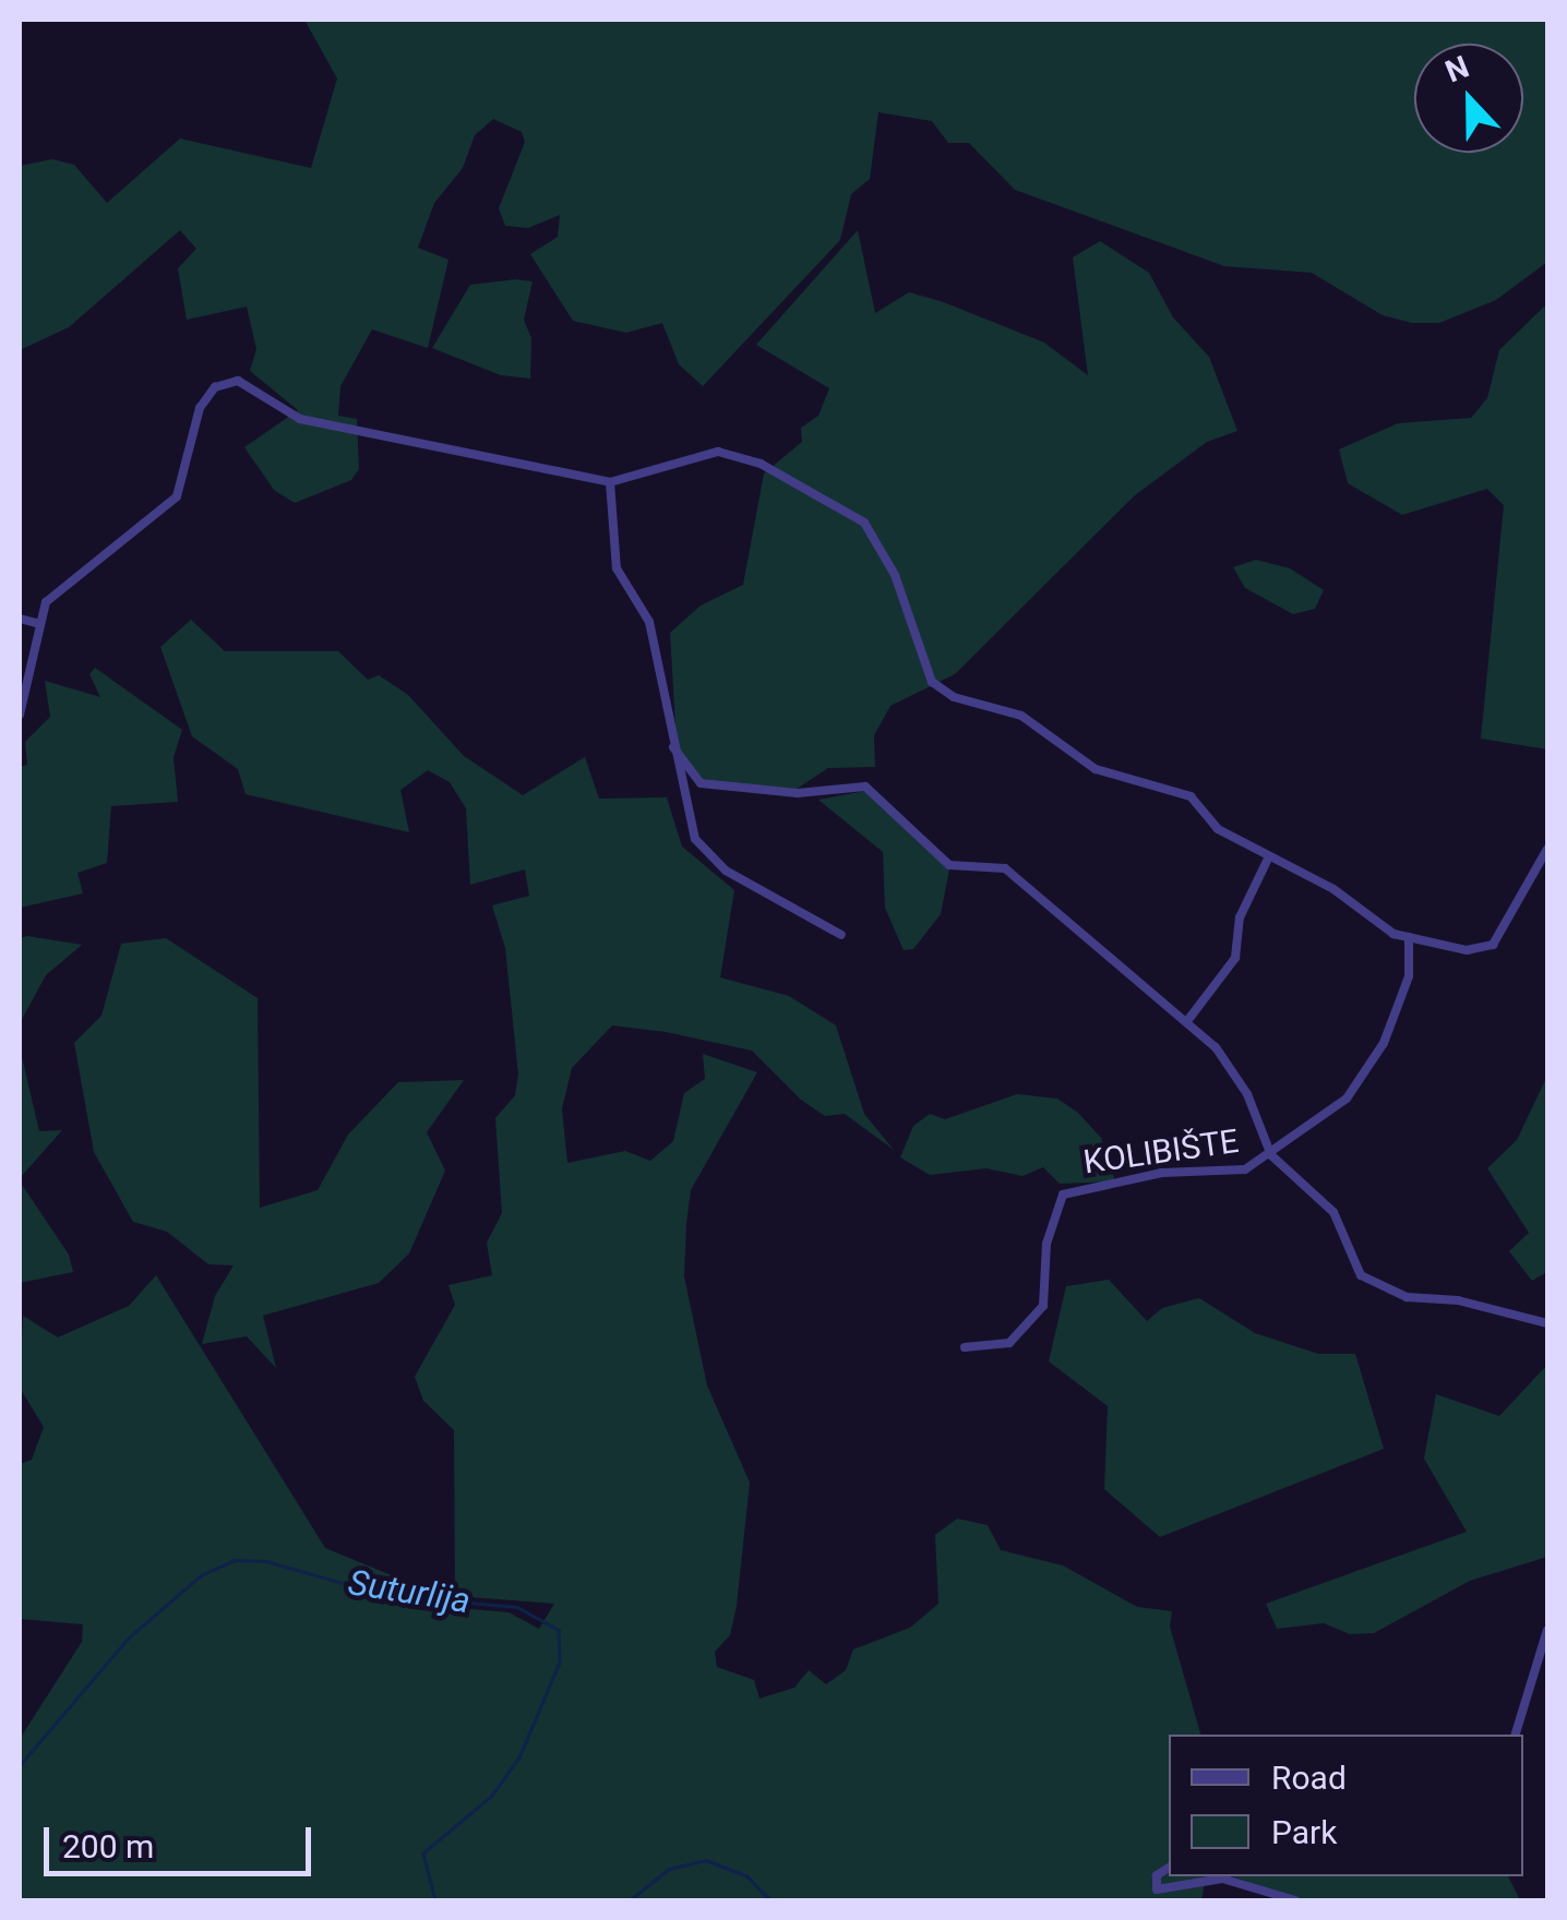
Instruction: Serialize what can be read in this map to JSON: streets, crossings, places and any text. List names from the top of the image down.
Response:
{
  "streets": {
    "street": ["KOLIBIŠTE"]
  },
  "water": ["Suturlija"],
  "legend": ["Road", "Park"],
  "scale_bar": "200 m",
  "north": "top"
}
